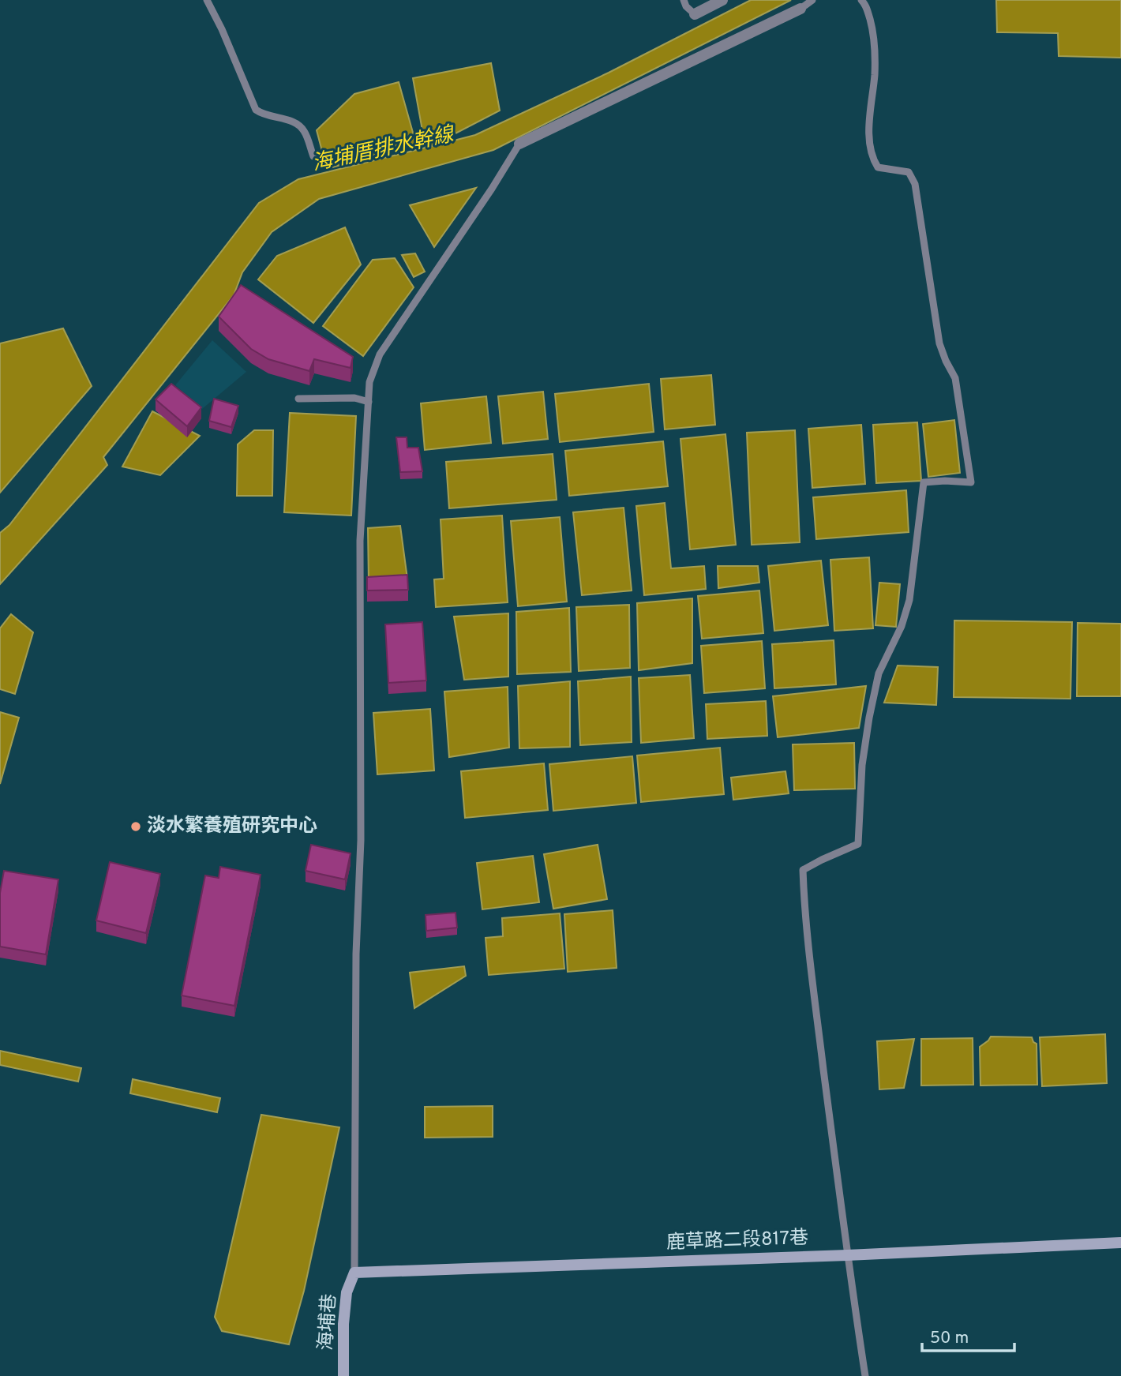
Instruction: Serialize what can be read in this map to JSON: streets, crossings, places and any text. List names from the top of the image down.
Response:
{
  "streets": {
    "street": ["鹿草路二段817巷", "海埔巷"]
  },
  "crossings": [
    ["鹿草路二段817巷", "海埔巷"]
  ],
  "water": ["海埔厝排水幹線"],
  "places": ["淡水繁養殖研究中心"],
  "scale_bar": "50 m"
}
